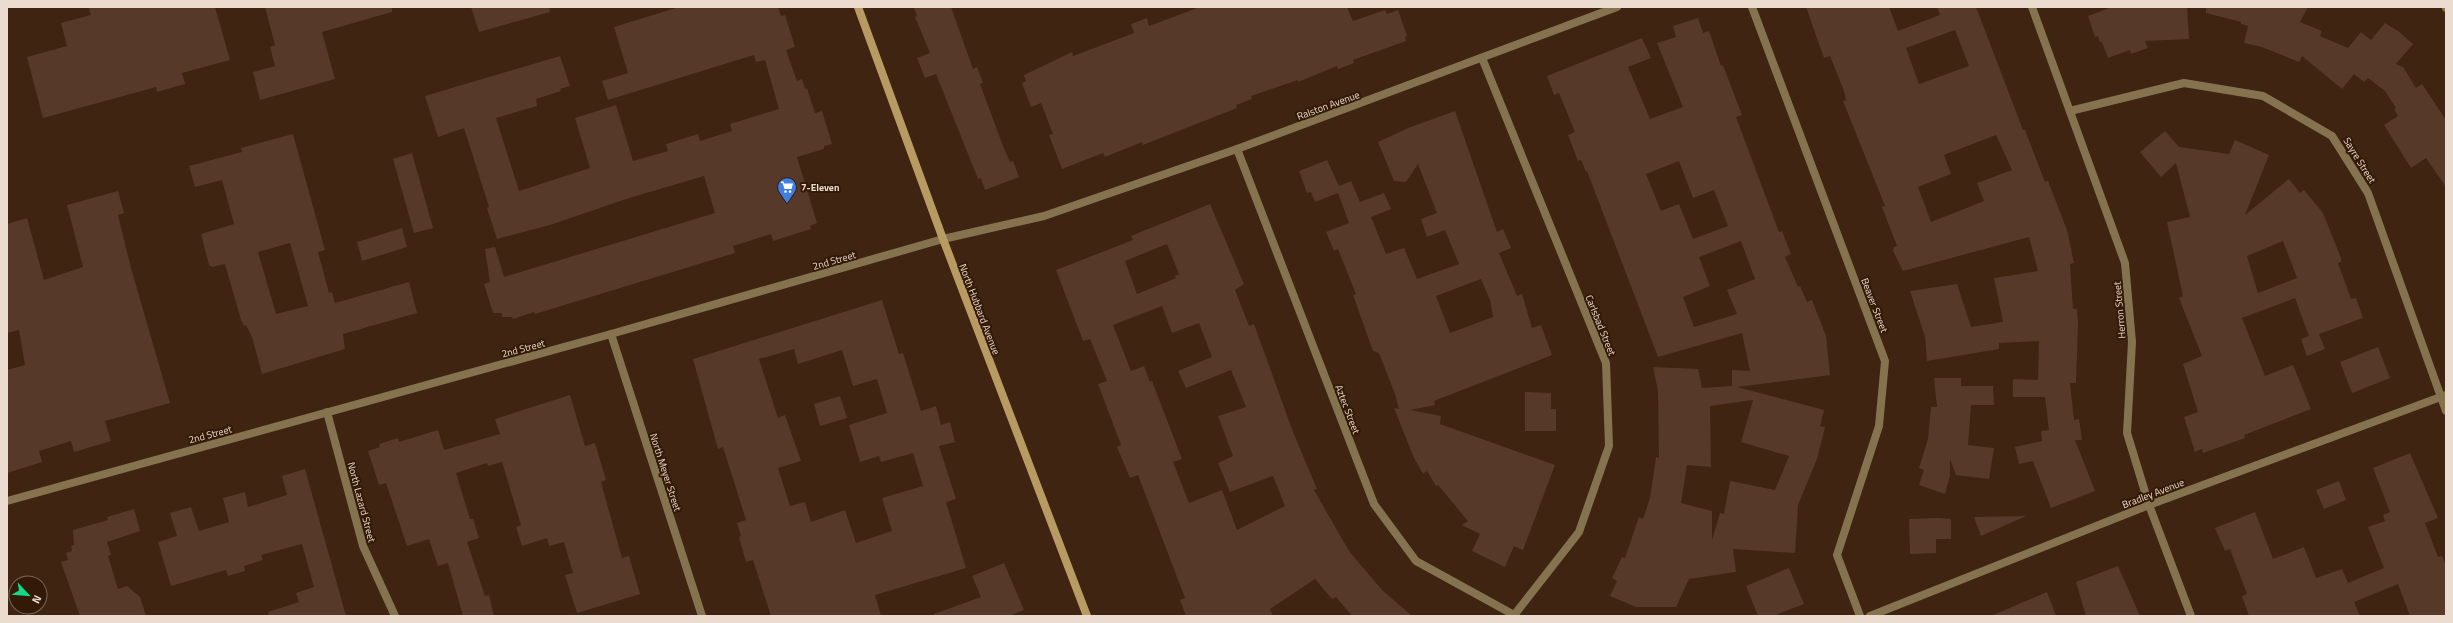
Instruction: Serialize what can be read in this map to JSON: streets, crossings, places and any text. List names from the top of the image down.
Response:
{
  "streets": {
    "main road": ["North Hubbard Avenue"],
    "street": [
      "Ralston Avenue",
      "Sayre Street",
      "2nd Street",
      "Beaver Street",
      "Herron Street",
      "Carlsbad Street",
      "Aztec Street",
      "North Meyer Street",
      "Bradley Avenue",
      "North Lazard Street"
    ]
  },
  "crossings": [
    ["Ralston Avenue", "2nd Street"],
    ["Ralston Avenue", "Carlsbad Street"],
    ["Ralston Avenue", "Aztec Street"],
    ["Sayre Street", "Herron Street"],
    ["Sayre Street", "Bradley Avenue"],
    ["2nd Street", "North Hubbard Avenue"],
    ["2nd Street", "North Meyer Street"],
    ["2nd Street", "North Lazard Street"],
    ["Herron Street", "Bradley Avenue"],
    ["Carlsbad Street", "Aztec Street"]
  ],
  "places": {
    "supermarket": ["7-Eleven"]
  },
  "north": "bottom right"
}
